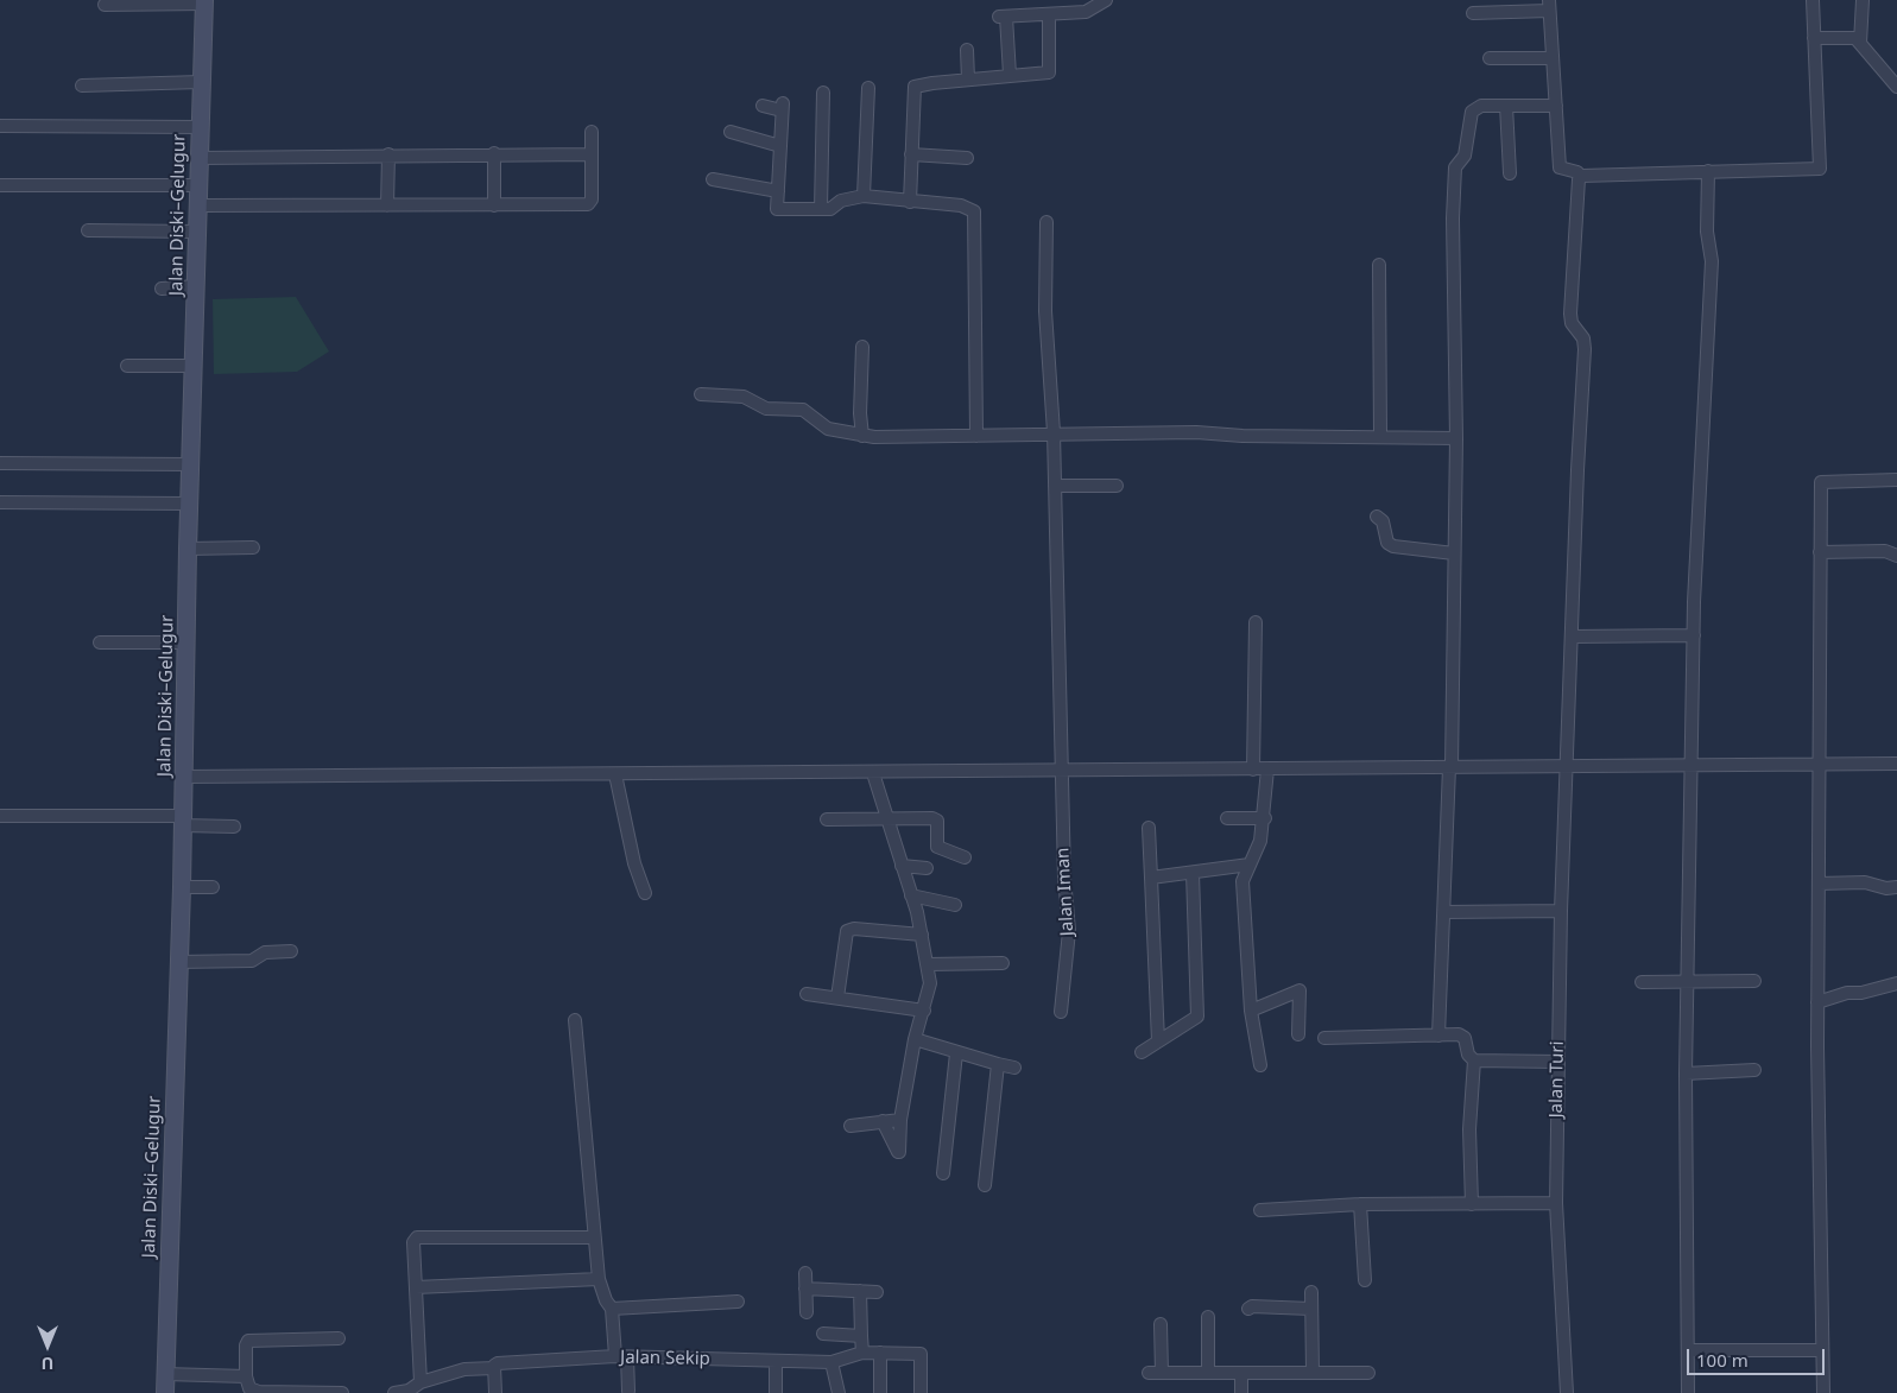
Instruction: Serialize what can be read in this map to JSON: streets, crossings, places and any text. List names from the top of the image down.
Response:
{
  "streets": {
    "main road": ["Jalan Diski–Gelugur"],
    "street": ["Jalan Iman", "Jalan Turi", "Jalan Sekip"]
  },
  "scale_bar": "100 m",
  "north": "bottom"
}
